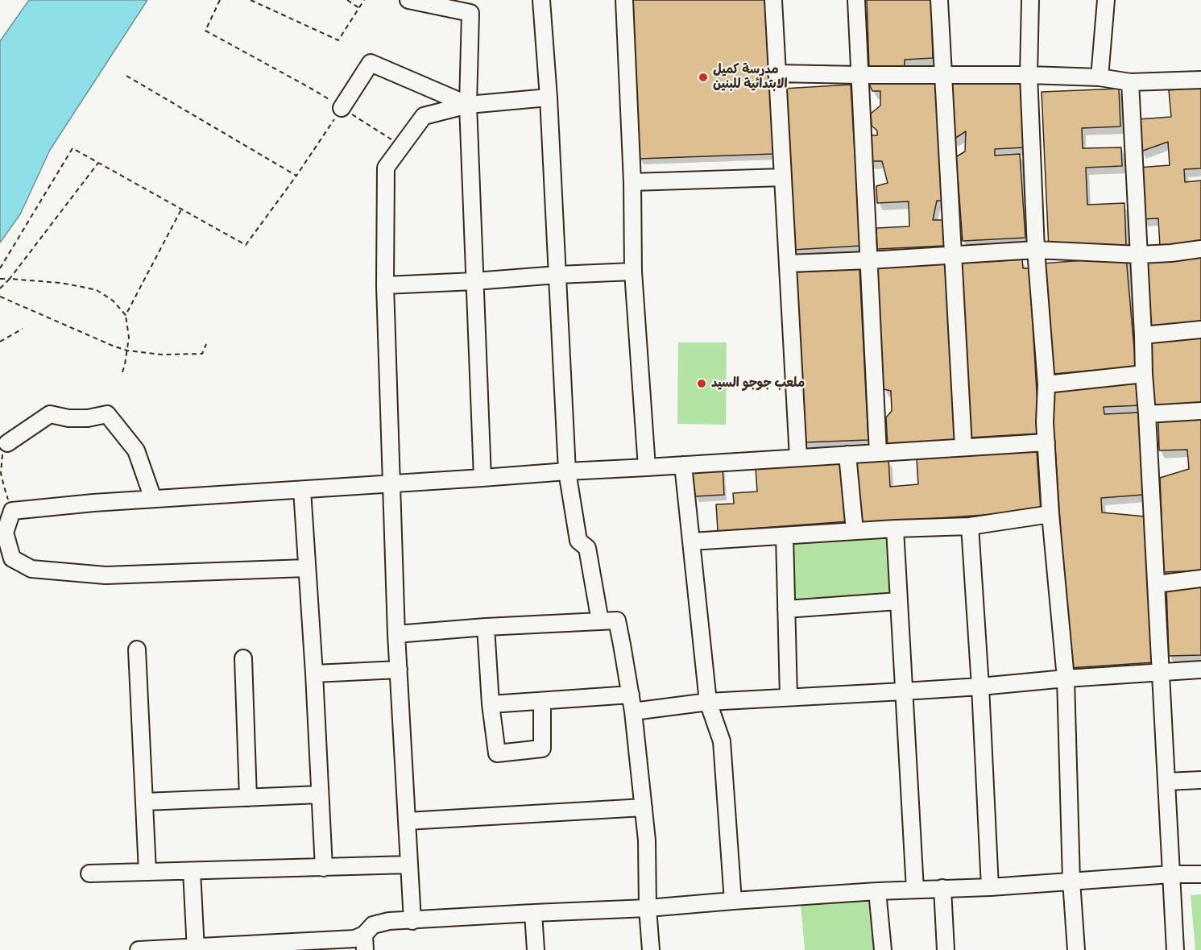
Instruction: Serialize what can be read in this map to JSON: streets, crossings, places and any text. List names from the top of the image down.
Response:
{
  "places": ["مدرسة كميل الابتدائية للبنين", "ملعب جوجو السيد"]
}
